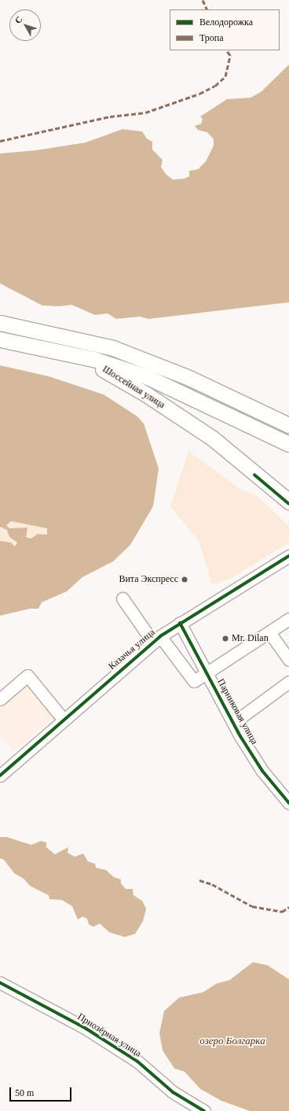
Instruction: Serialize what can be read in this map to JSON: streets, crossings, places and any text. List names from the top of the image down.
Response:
{
  "streets": {
    "main road": ["Шоссейная улица"],
    "street": ["Казачья улица", "Парниковая улица", "Приозёрная улица"]
  },
  "crossings": [
    ["Казачья улица", "Парниковая улица"]
  ],
  "water": ["озеро Болгарка"],
  "places": ["Вита Экспресс", "Mr. Dilan"],
  "legend": ["Велодорожка", "Тропа"],
  "scale_bar": "50 m",
  "north": "top left"
}
